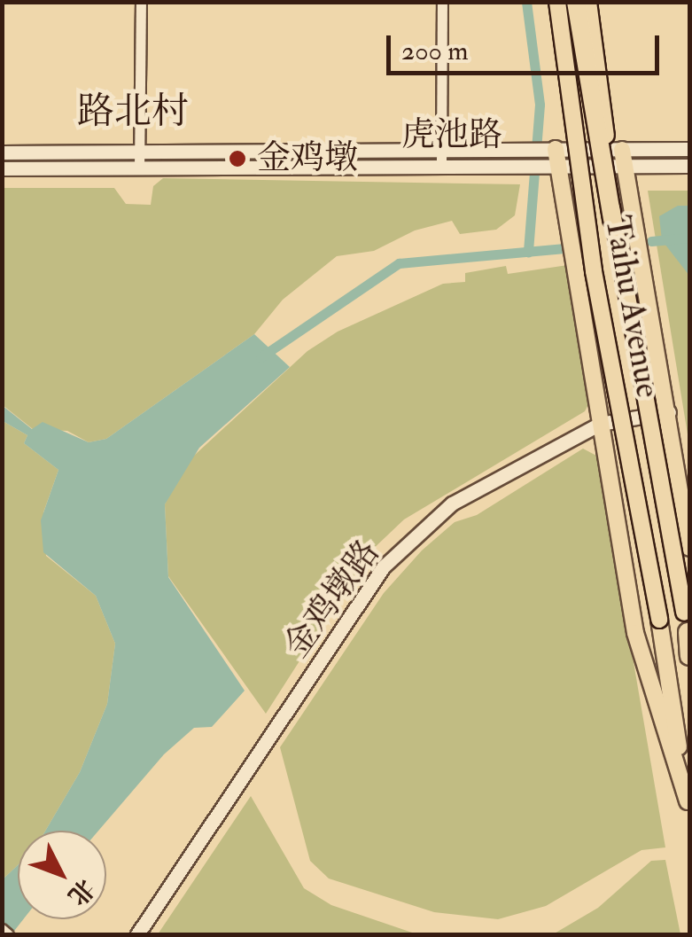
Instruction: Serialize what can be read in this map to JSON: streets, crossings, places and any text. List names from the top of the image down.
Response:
{
  "streets": {
    "main road": ["虎池路", "Taihu Avenue", "金鸡墩路"]
  },
  "districts": ["路北村"],
  "places": ["金鸡墩"],
  "scale_bar": "200 m",
  "north": "bottom right"
}
